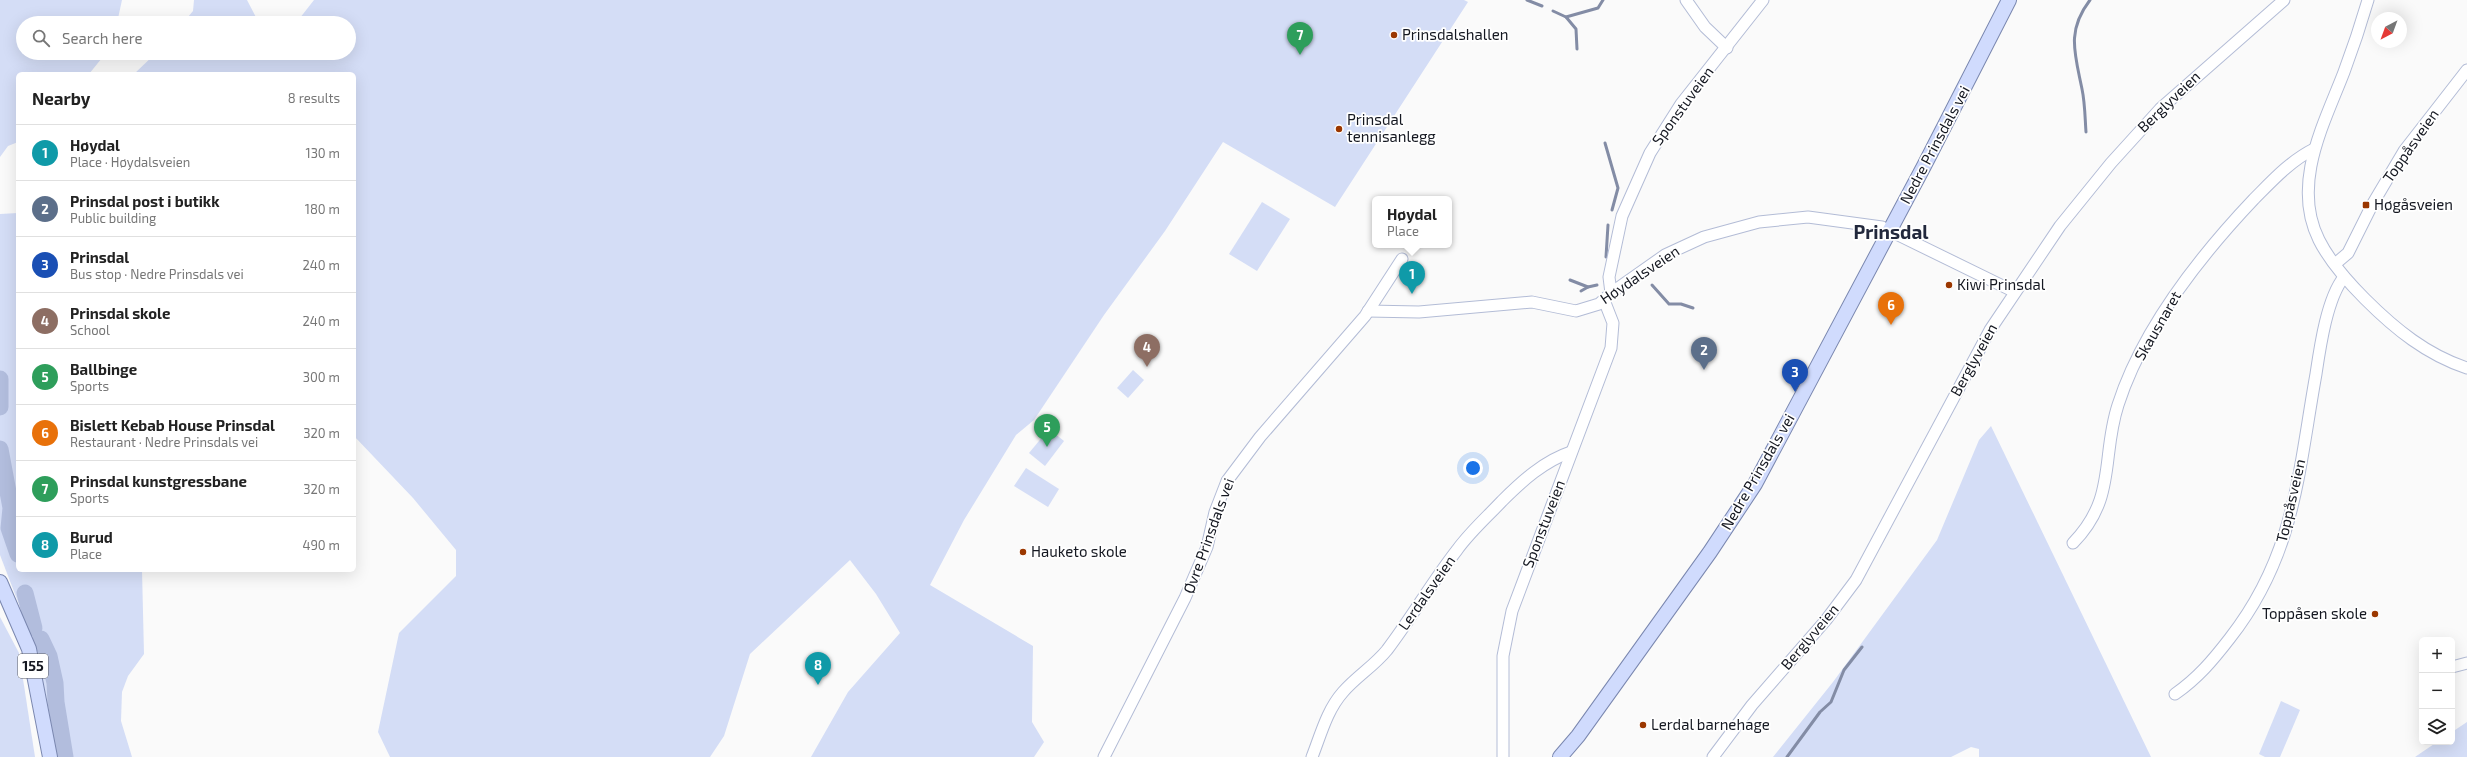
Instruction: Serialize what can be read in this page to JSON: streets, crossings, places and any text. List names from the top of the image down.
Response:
{
  "streets": {
    "main road": ["Nedre Prinsdals vei", "155"],
    "street": [
      "Berglyveien",
      "Sponstuveien",
      "Toppåsveien",
      "Høydalsveien",
      "Skausnaret",
      "Øvre Prinsdals vei",
      "Lerdalsveien"
    ]
  },
  "crossings": [
    ["Berglyveien", "Høydalsveien"],
    ["Sponstuveien", "Høydalsveien"],
    ["Sponstuveien", "Lerdalsveien"],
    ["Nedre Prinsdals vei", "Høydalsveien"],
    ["Høydalsveien", "Øvre Prinsdals vei"]
  ],
  "districts": ["Prinsdal"],
  "places": {
    "other": [
      "Prinsdalshallen",
      "Prinsdal tennisanlegg",
      "Kiwi Prinsdal",
      "Hauketo skole",
      "Toppåsen skole",
      "Lerdal barnehage"
    ],
    "transit": ["Høgåsveien"]
  },
  "north": "bottom left",
  "page": {
    "search": "Search here",
    "pins": [
      "7",
      "1",
      "6",
      "4",
      "2",
      "3",
      "5",
      "8"
    ],
    "heading": ["Nearby", "8 results"],
    "list": [
      {
        "mark": "1",
        "name": "Høydal",
        "note": "Place · Høydalsveien",
        "value": "130 m"
      },
      {
        "mark": "2",
        "name": "Prinsdal post i butikk",
        "note": "Public building",
        "value": "180 m"
      },
      {
        "mark": "3",
        "name": "Prinsdal",
        "note": "Bus stop · Nedre Prinsdals vei",
        "value": "240 m"
      },
      {
        "mark": "4",
        "name": "Prinsdal skole",
        "note": "School",
        "value": "240 m"
      },
      {
        "mark": "5",
        "name": "Ballbinge",
        "note": "Sports",
        "value": "300 m"
      },
      {
        "mark": "6",
        "name": "Bislett Kebab House Prinsdal",
        "note": "Restaurant · Nedre Prinsdals vei",
        "value": "320 m"
      },
      {
        "mark": "7",
        "name": "Prinsdal kunstgressbane",
        "note": "Sports",
        "value": "320 m"
      },
      {
        "mark": "8",
        "name": "Burud",
        "note": "Place",
        "value": "490 m"
      }
    ],
    "popup": ["Høydal", "Place"],
    "map_buttons": ["+", "−"]
  }
}
